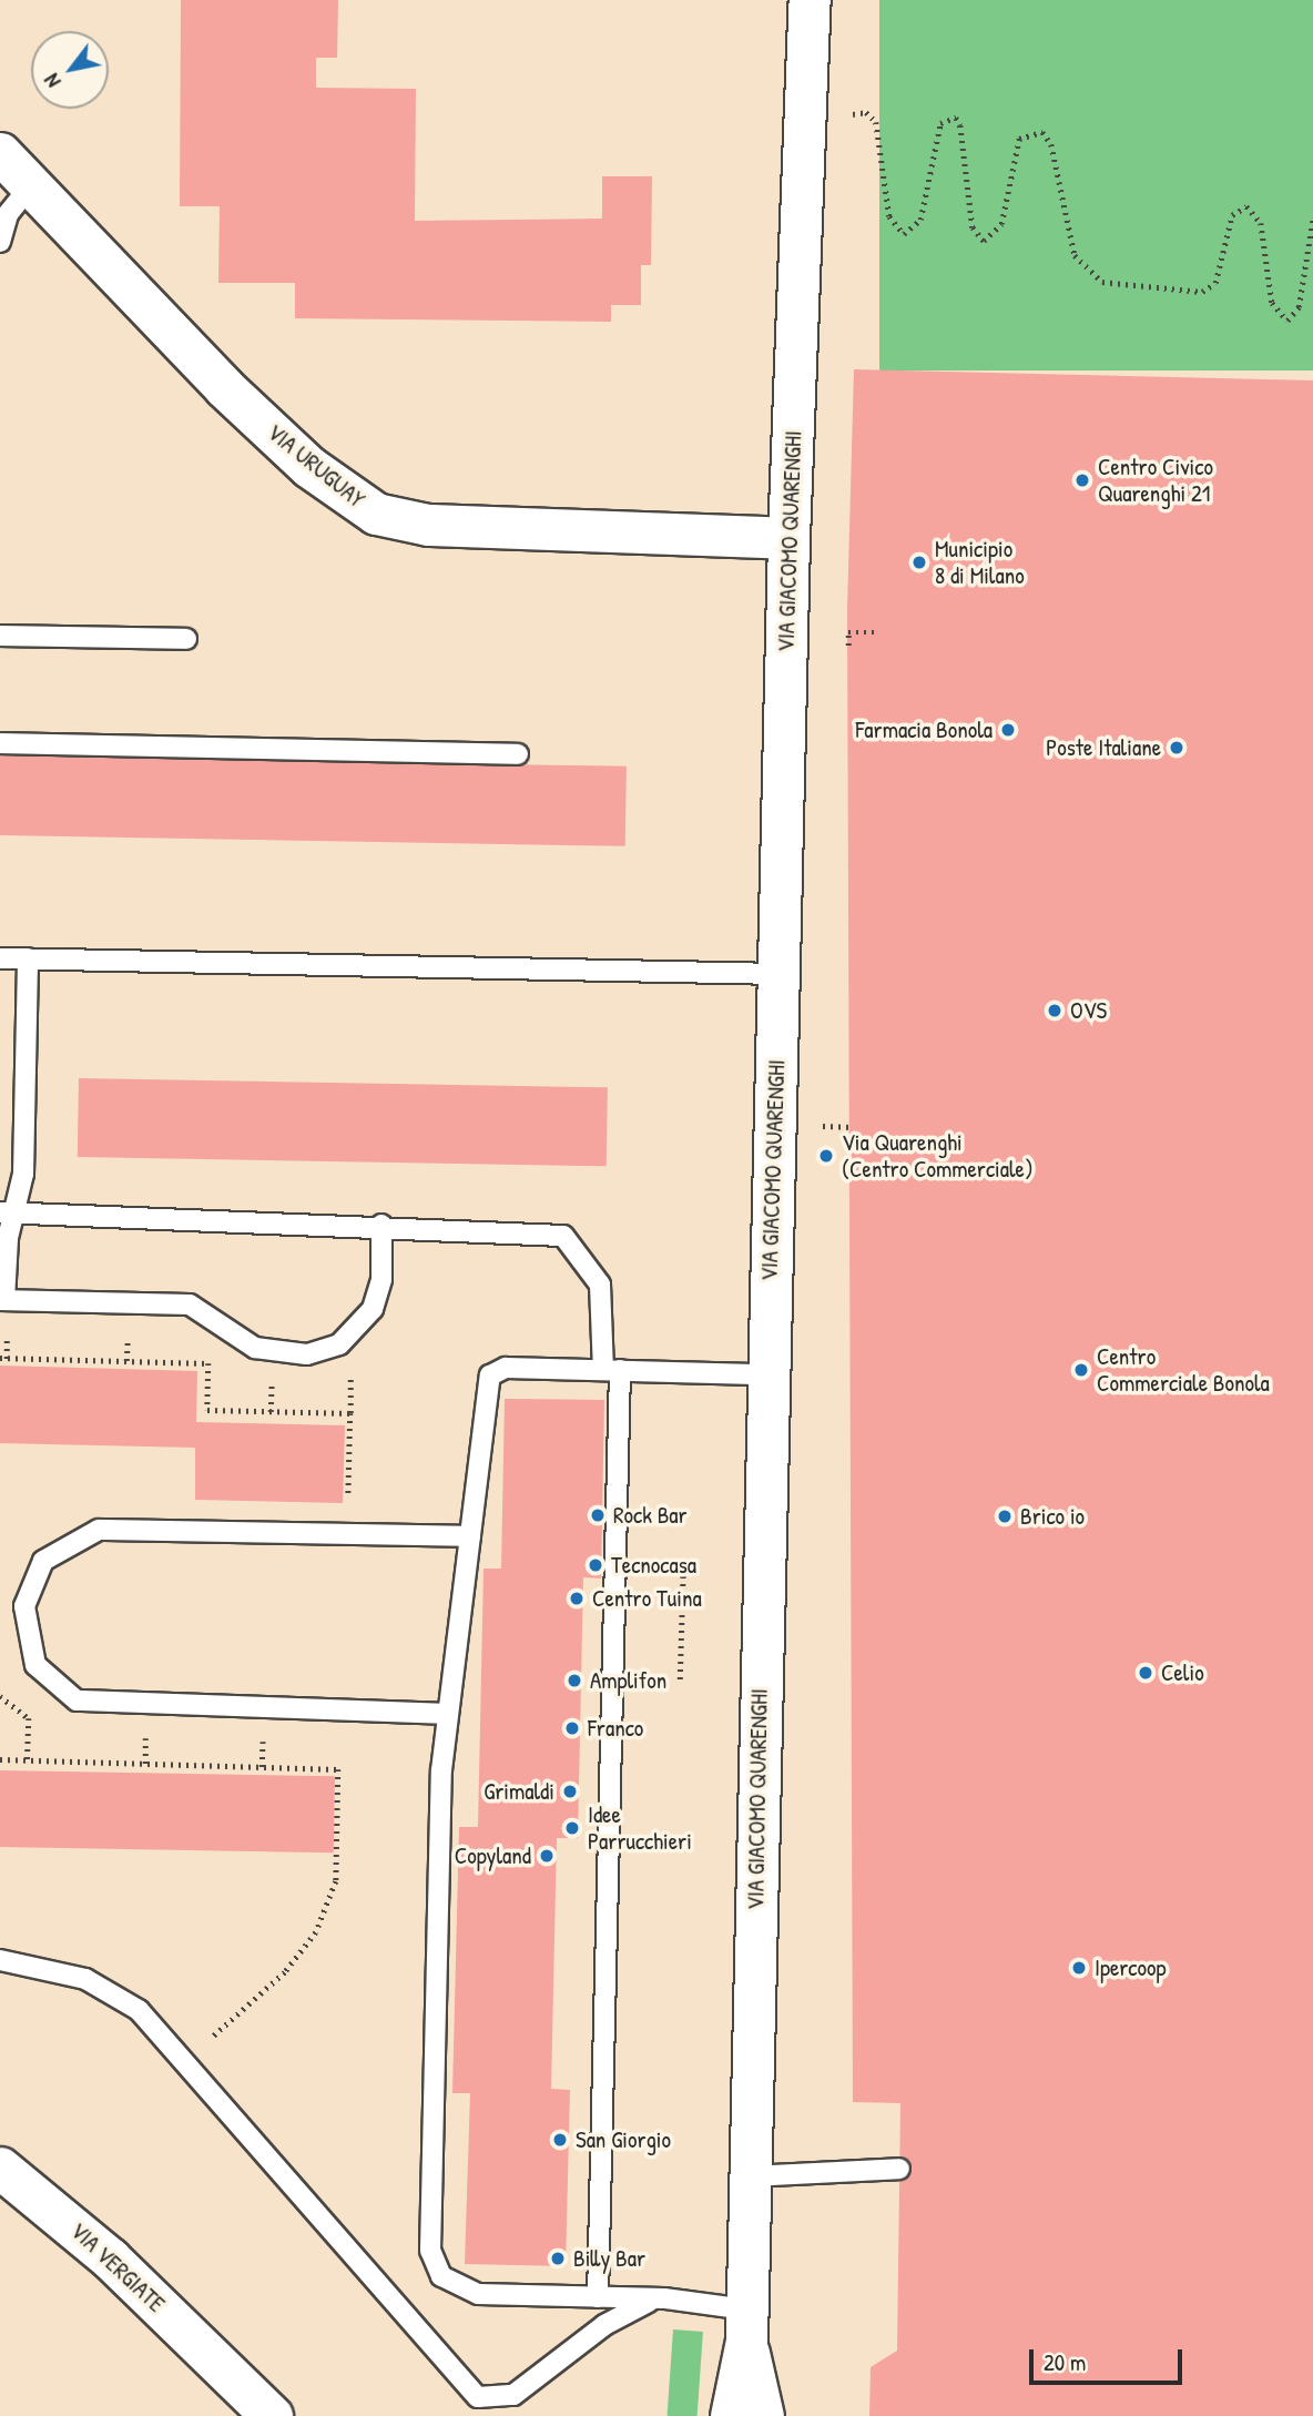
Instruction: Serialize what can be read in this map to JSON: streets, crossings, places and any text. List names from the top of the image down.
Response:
{
  "streets": {
    "street": ["VIA URUGUAY", "VIA GIACOMO QUARENGHI", "VIA VERGIATE"]
  },
  "crossings": [
    ["VIA URUGUAY", "VIA GIACOMO QUARENGHI"]
  ],
  "places": [
    "Centro Civico Quarenghi 21",
    "Municipio 8 di Milano",
    "Farmacia Bonola",
    "Poste Italiane",
    "OVS",
    "Via Quarenghi (Centro Commerciale)",
    "Centro Commerciale Bonola",
    "Rock Bar",
    "Brico io",
    "Tecnocasa",
    "Centro Tuina",
    "Celio",
    "Amplifon",
    "Franco",
    "Grimaldi",
    "Idee Parrucchieri",
    "Copyland",
    "Ipercoop",
    "San Giorgio",
    "Billy Bar"
  ],
  "scale_bar": "20 m",
  "north": "bottom left"
}
